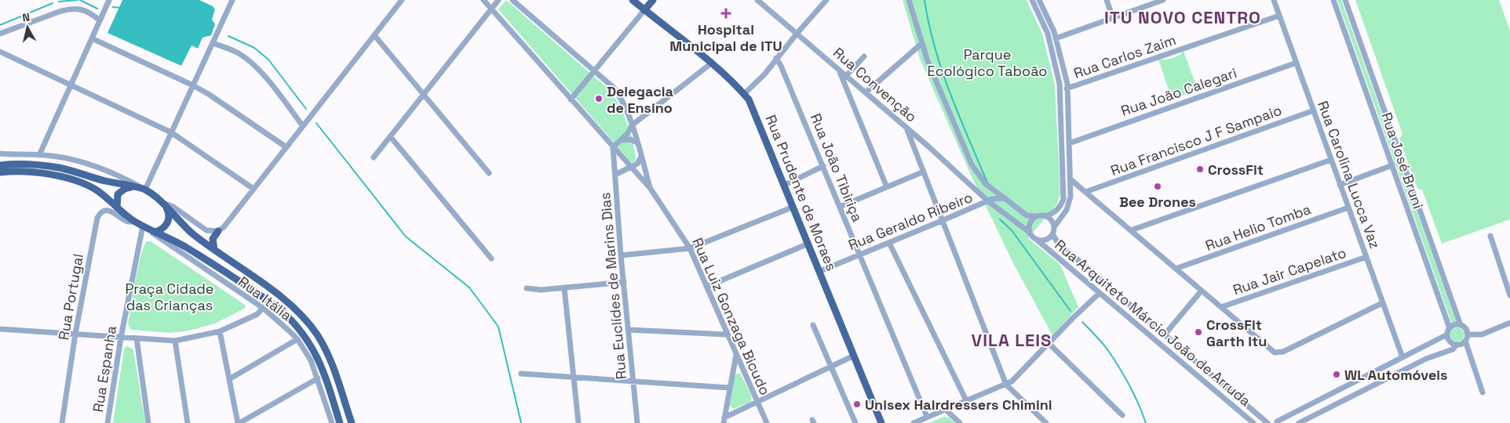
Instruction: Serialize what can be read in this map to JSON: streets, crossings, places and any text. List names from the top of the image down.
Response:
{
  "streets": {
    "main road": ["Rua Prudente de Moraes"],
    "street": [
      "Rua Carlos Zaim",
      "Rua Convenção",
      "Rua João Calegari",
      "Rua Francisco J F Sampaio",
      "Rua José Bruni",
      "Rua João Tibiriça",
      "Rua Carolina Lucca Vaz",
      "Rua Geraldo Ribeiro",
      "Rua Helio Tomba",
      "Rua Jair Capelato",
      "Rua Euclídes de Marins Dias",
      "Rua Portugal",
      "Rua Itália",
      "Rua Luiz Gonzaga Bicudo",
      "Rua Arquiteto Márcio João de Arruda",
      "Rua Espanha"
    ]
  },
  "crossings": [
    ["Rua Carlos Zaim", "Rua Carolina Lucca Vaz"],
    ["Rua Convenção", "Rua Geraldo Ribeiro"],
    ["Rua João Calegari", "Rua Carolina Lucca Vaz"],
    ["Rua Francisco J F Sampaio", "Rua Carolina Lucca Vaz"],
    ["Rua João Tibiriça", "Rua Geraldo Ribeiro"],
    ["Rua Carolina Lucca Vaz", "Rua Helio Tomba"],
    ["Rua Carolina Lucca Vaz", "Rua Jair Capelato"],
    ["Rua Prudente de Moraes", "Rua Geraldo Ribeiro"],
    ["Rua Euclídes de Marins Dias", "Rua Luiz Gonzaga Bicudo"],
    ["Rua Itália", "Rua Espanha"]
  ],
  "districts": ["ITU NOVO CENTRO", "VILA LEIS"],
  "parks": ["Parque Ecológico Taboão", "Praça Cidade das Crianças"],
  "places": {
    "health": ["Hospital Municipal de ITU"],
    "other": [
      "Delegacia de Ensino",
      "CrossFit",
      "Bee Drones",
      "CrossFit Garth Itu",
      "WL Automóveis",
      "Unisex Hairdressers Chimini"
    ]
  },
  "north": "top"
}
